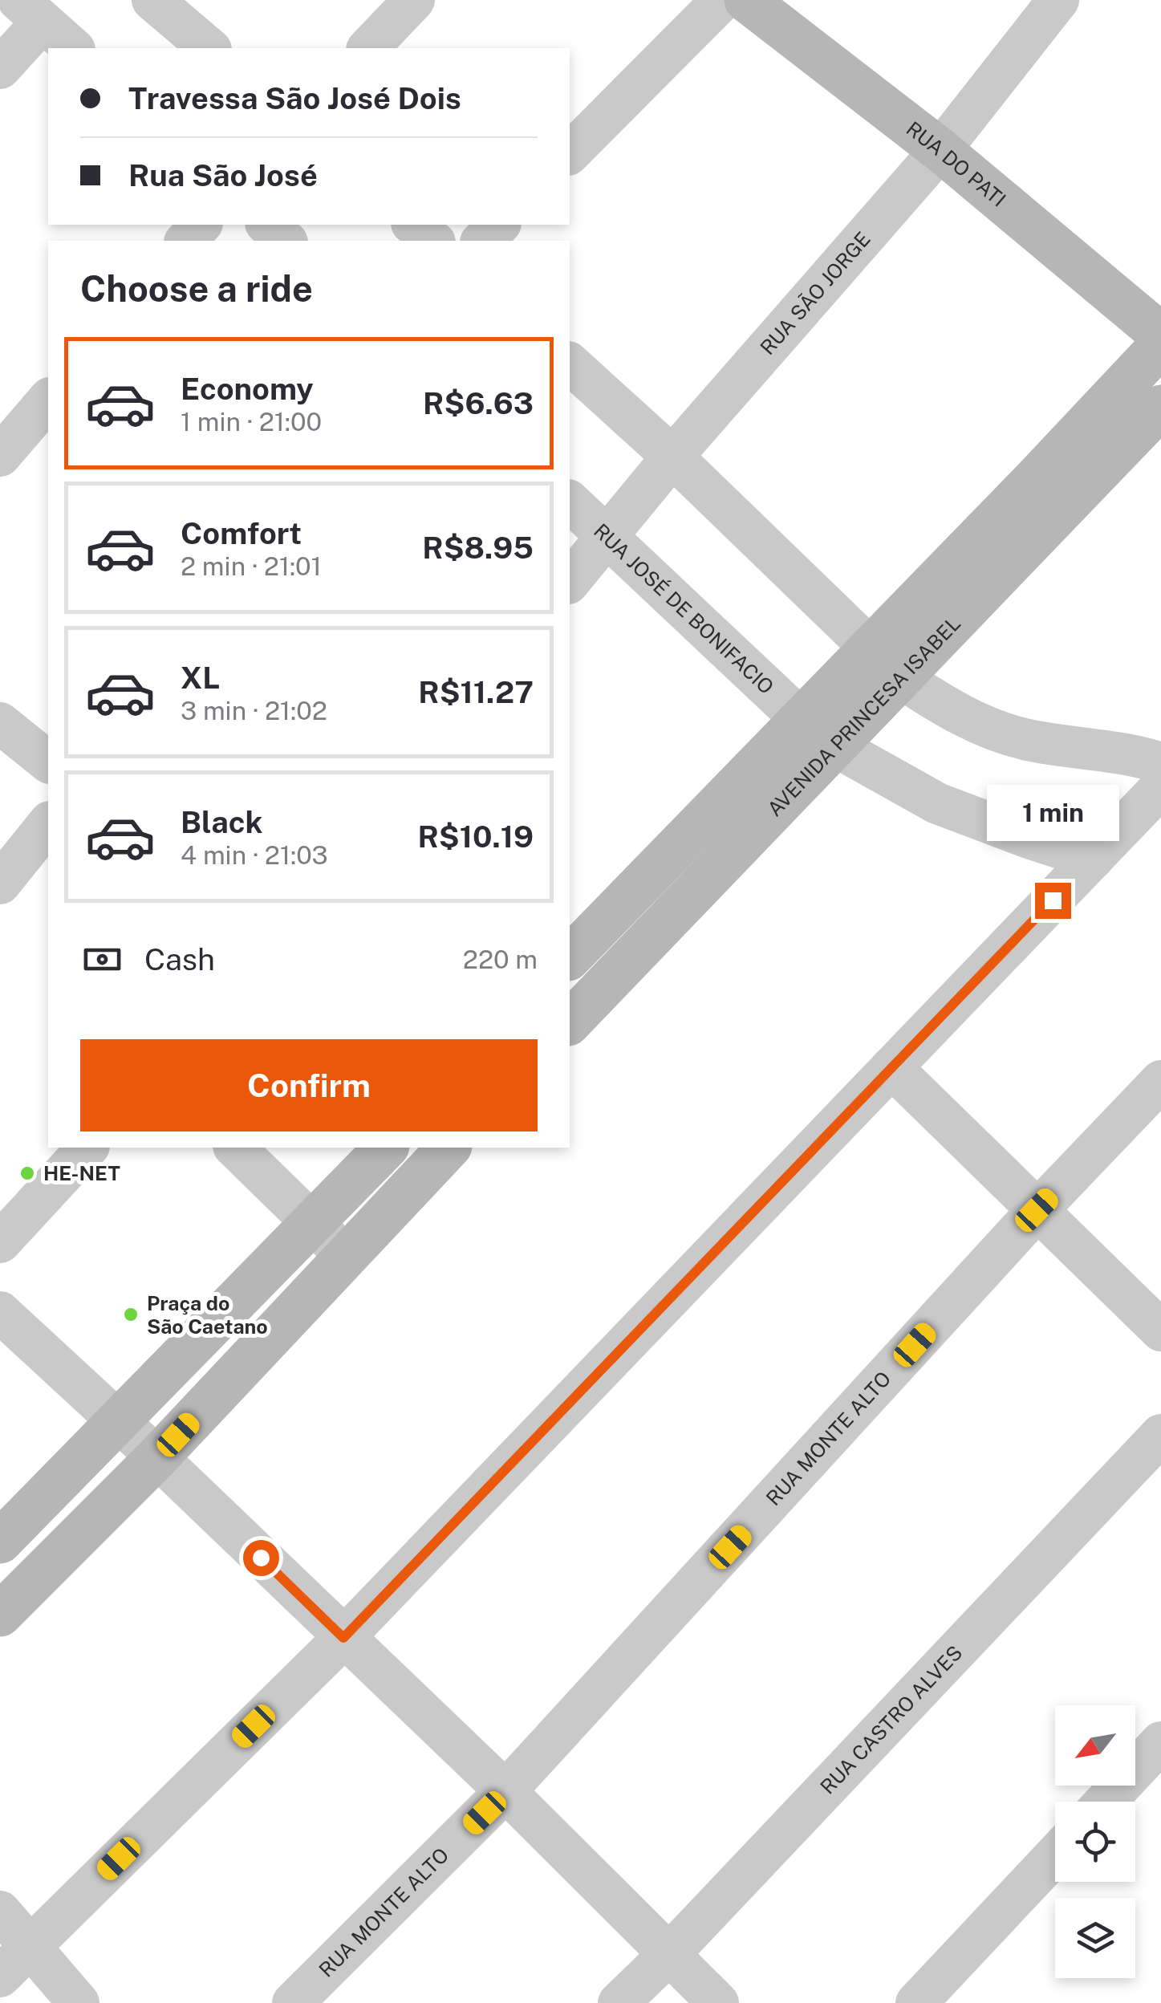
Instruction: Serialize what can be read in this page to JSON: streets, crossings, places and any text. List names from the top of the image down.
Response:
{
  "streets": {
    "street": [
      "RUA DO PATI",
      "RUA SÃO JORGE",
      "RUA JOSÉ DE BONIFACIO",
      "AVENIDA PRINCESA ISABEL",
      "RUA MONTE ALTO",
      "RUA CASTRO ALVES"
    ]
  },
  "crossings": [
    ["RUA DO PATI", "RUA SÃO JORGE"],
    ["RUA SÃO JORGE", "RUA JOSÉ DE BONIFACIO"]
  ],
  "places": ["HE-NET", "Praça do São Caetano"],
  "north": "bottom left",
  "page": {
    "banner": ["Travessa São José Dois", "Rua São José"],
    "heading": "Choose a ride",
    "list": [
      {
        "name": "Economy",
        "note": "1 min · 21:00",
        "value": "R$6.63"
      },
      {
        "name": "Comfort",
        "note": "2 min · 21:01",
        "value": "R$8.95"
      },
      {
        "name": "XL",
        "note": "3 min · 21:02",
        "value": "R$11.27"
      },
      {
        "name": "Black",
        "note": "4 min · 21:03",
        "value": "R$10.19"
      }
    ],
    "bubble": "1 min",
    "pay": ["Cash", "220 m"],
    "buttons": "Confirm"
  }
}
